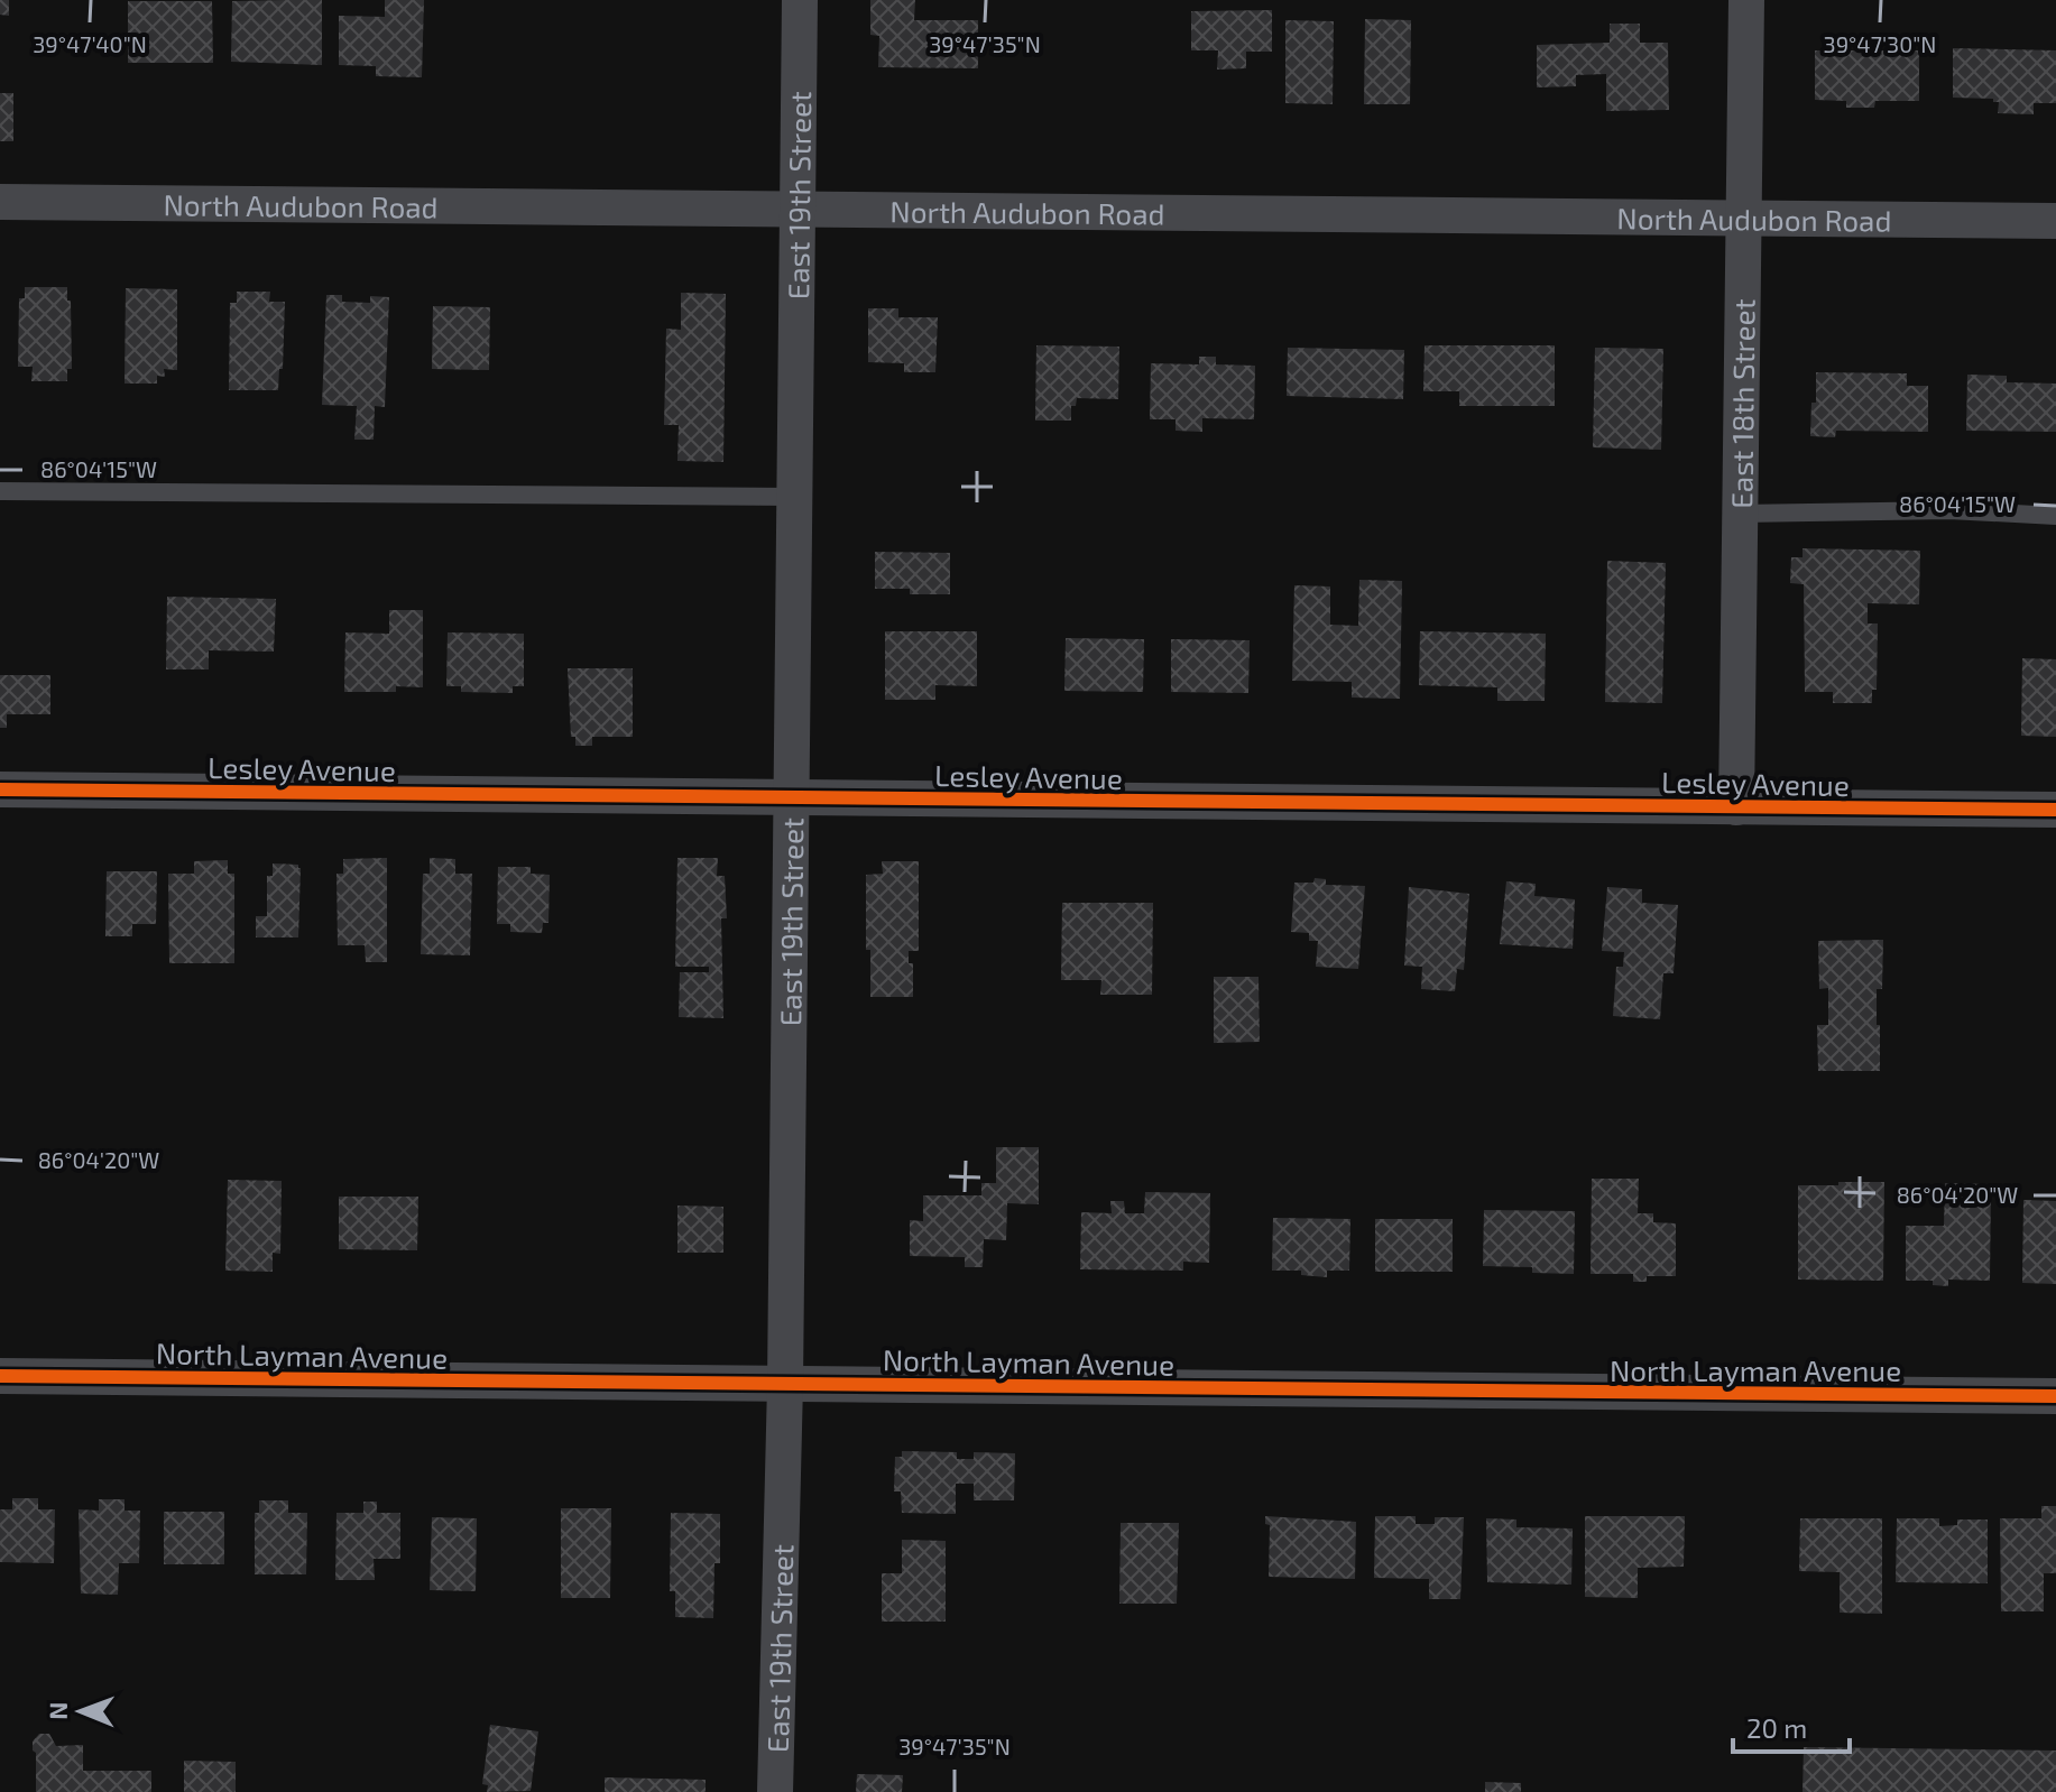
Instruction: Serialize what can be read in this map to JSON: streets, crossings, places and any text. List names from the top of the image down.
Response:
{
  "streets": {
    "street": [
      "East 19th Street",
      "North Audubon Road",
      "East 18th Street",
      "Lesley Avenue",
      "North Layman Avenue"
    ]
  },
  "crossings": [
    ["East 19th Street", "North Audubon Road"],
    ["East 19th Street", "Lesley Avenue"],
    ["East 19th Street", "North Layman Avenue"],
    ["North Audubon Road", "East 18th Street"],
    ["East 18th Street", "Lesley Avenue"]
  ],
  "scale_bar": "20 m",
  "north": "left",
  "coordinates": [
    "39°47'40\"N",
    "39°47'35\"N",
    "39°47'30\"N",
    "86°04'15\"W",
    "86°04'20\"W"
  ]
}
